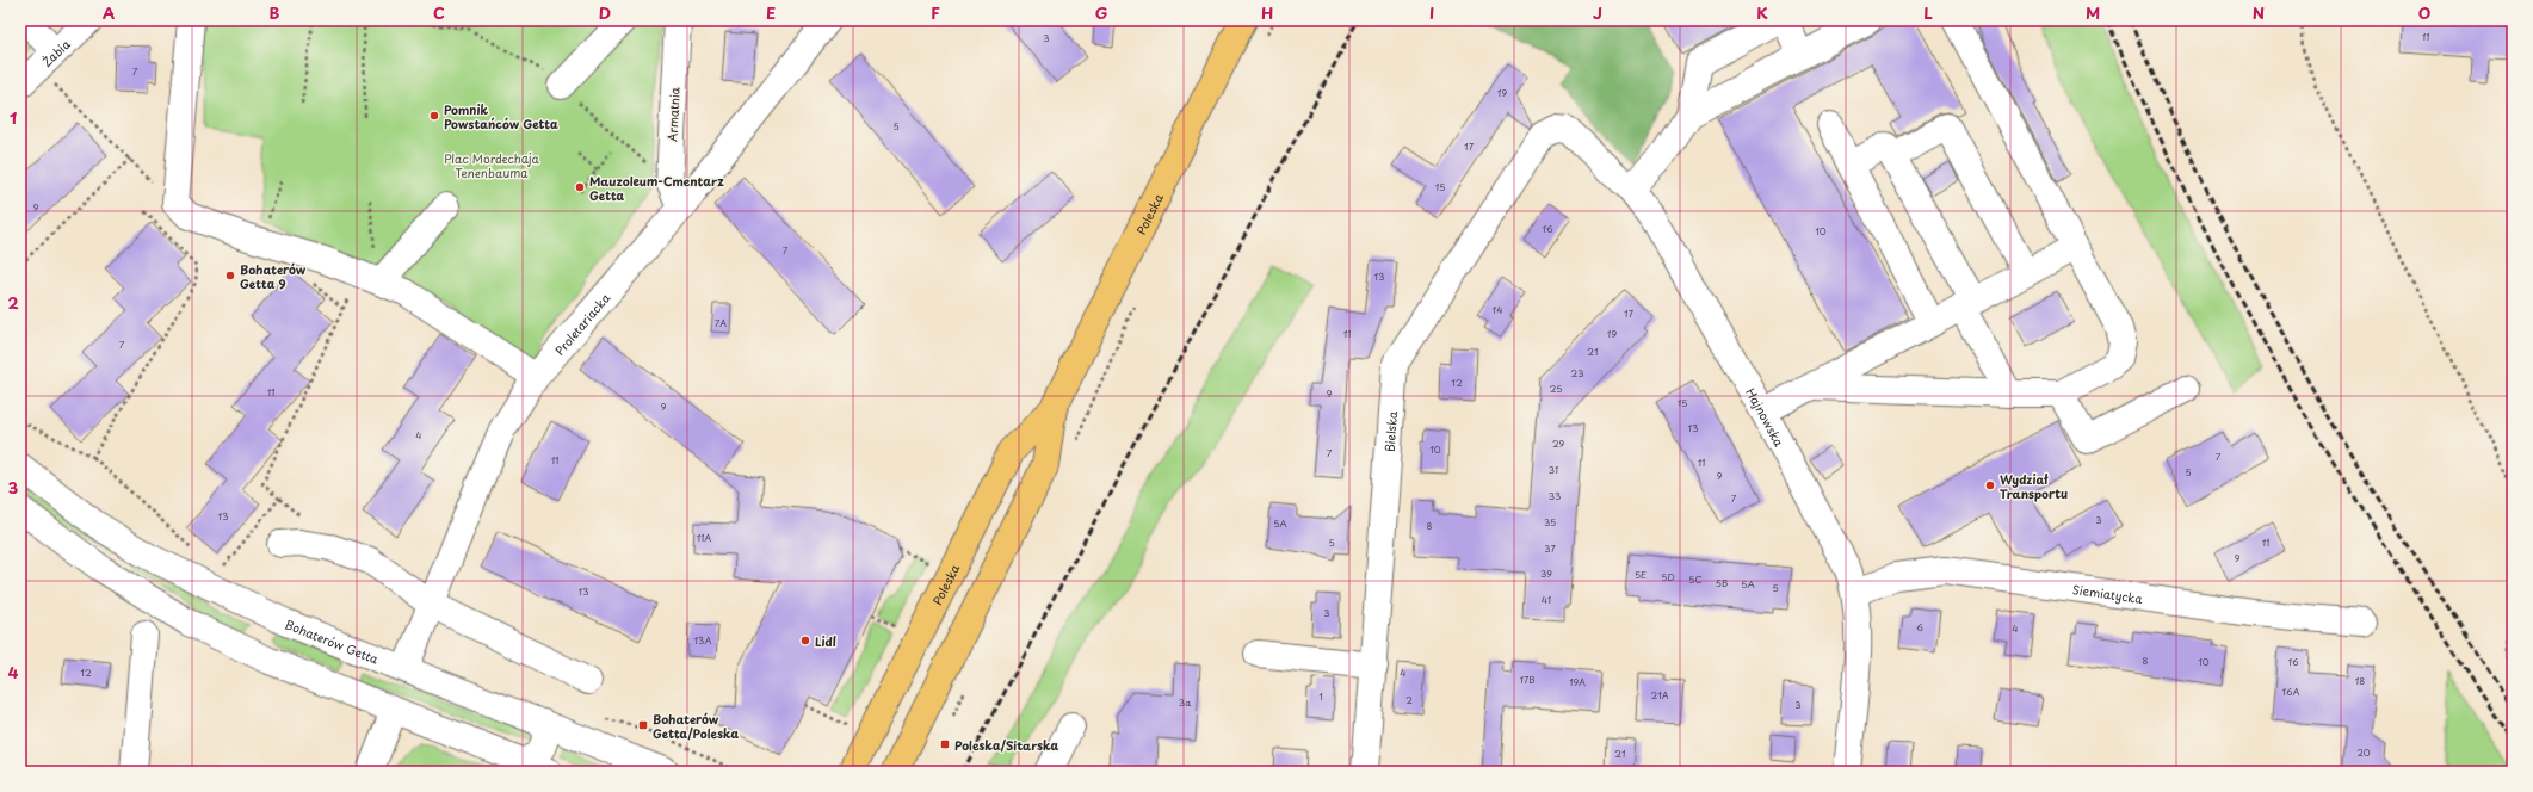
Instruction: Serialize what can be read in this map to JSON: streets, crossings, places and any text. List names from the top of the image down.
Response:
{
  "streets": {
    "main road": ["Poleska"],
    "street": [
      "Żabia",
      "Armatnia",
      "Proletariacka",
      "Hajnowska",
      "Bielska",
      "Siemiatycka",
      "Bohaterów Getta"
    ]
  },
  "crossings": [
    ["Armatnia", "Proletariacka"],
    ["Proletariacka", "Bohaterów Getta"],
    ["Hajnowska", "Bielska"],
    ["Hajnowska", "Siemiatycka"]
  ],
  "parks": ["Plac Mordechaja Tenenbauma"],
  "places": {
    "other": [
      "Pomnik Powstańców Getta",
      "Mauzoleum-Cmentarz Getta",
      "Bohaterów Getta 9",
      "Wydział Transportu",
      "Lidl"
    ],
    "transit": ["Bohaterów Getta/Poleska", "Poleska/Sitarska"]
  },
  "house_numbers": [
    "11",
    "3",
    "7",
    "19",
    "5",
    "17",
    "15",
    "9",
    "16",
    "10",
    "7",
    "13",
    "14",
    "17",
    "7A",
    "11",
    "19",
    "7",
    "21",
    "23",
    "12",
    "25",
    "11",
    "9",
    "15",
    "9",
    "13",
    "4",
    "29",
    "10",
    "7",
    "7",
    "11",
    "11",
    "31",
    "5",
    "9",
    "33",
    "7",
    "13",
    "3",
    "35",
    "5A",
    "8",
    "11A",
    "5",
    "11",
    "37",
    "9",
    "39",
    "5E",
    "5D",
    "5C",
    "5B",
    "5A",
    "5",
    "13",
    "41",
    "3",
    "6",
    "4",
    "13A",
    "8",
    "10",
    "16",
    "12",
    "4",
    "17B",
    "18",
    "19A",
    "16A",
    "21A",
    "1",
    "2",
    "3a",
    "3",
    "20",
    "21"
  ],
  "grid": {
    "columns": [
      "A",
      "B",
      "C",
      "D",
      "E",
      "F",
      "G",
      "H",
      "I",
      "J",
      "K",
      "L",
      "M",
      "N",
      "O"
    ],
    "rows": [
      "1",
      "2",
      "3",
      "4"
    ]
  }
}
